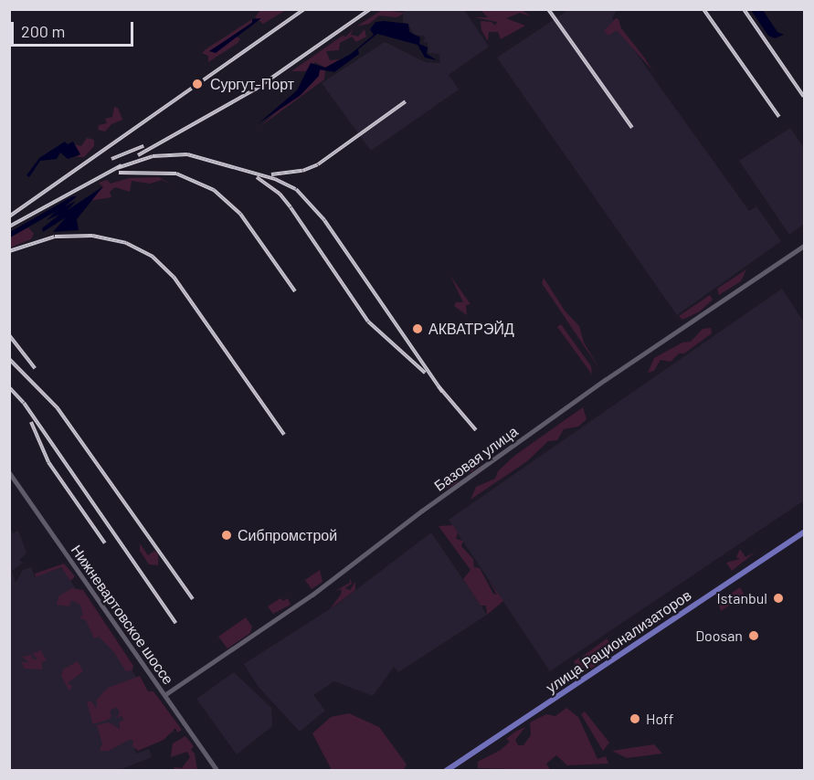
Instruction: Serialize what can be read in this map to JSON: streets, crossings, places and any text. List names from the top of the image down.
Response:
{
  "streets": {
    "main road": ["улица Рационализаторов"],
    "street": ["Базовая улица", "Нижневартовское шоссе"]
  },
  "crossings": [
    ["Базовая улица", "Нижневартовское шоссе"]
  ],
  "places": [
    "Сургут-Порт",
    "АКВАТРЭЙД",
    "Сибпромстрой",
    "Istanbul",
    "Doosan",
    "Hoff"
  ],
  "scale_bar": "200 m"
}
